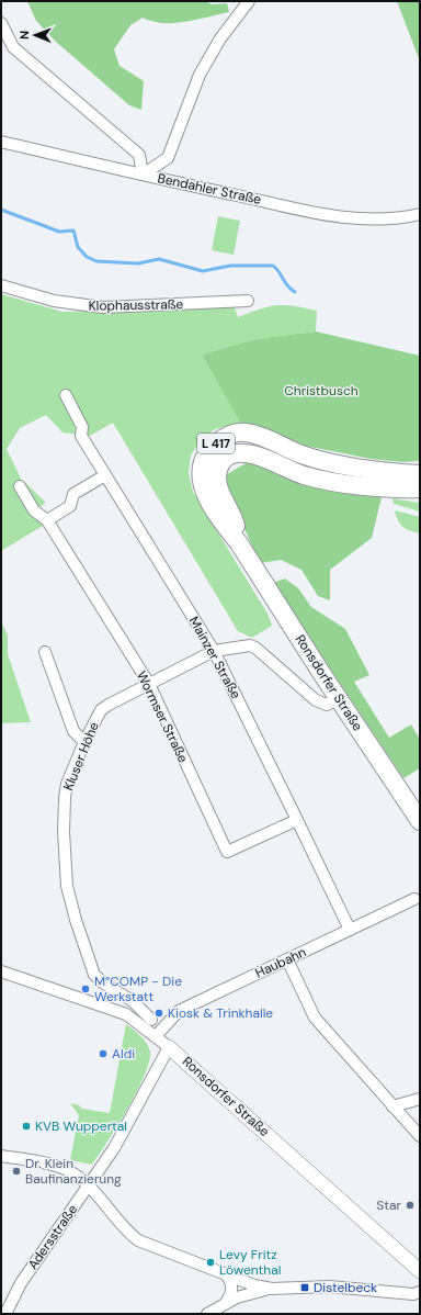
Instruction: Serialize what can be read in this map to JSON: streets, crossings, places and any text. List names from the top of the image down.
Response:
{
  "streets": {
    "main road": ["L 417", "Ronsdorfer Straße"],
    "street": [
      "Bendahler Straße",
      "Klophausstraße",
      "Mainzer Straße",
      "Wormser Straße",
      "Kluser Höhe",
      "Haubahn",
      "Adersstraße"
    ]
  },
  "crossings": [
    ["Mainzer Straße", "Wormser Straße"],
    ["Mainzer Straße", "Kluser Höhe"],
    ["Mainzer Straße", "Haubahn"],
    ["Ronsdorfer Straße", "Kluser Höhe"],
    ["Ronsdorfer Straße", "Haubahn"],
    ["Ronsdorfer Straße", "Adersstraße"],
    ["Wormser Straße", "Kluser Höhe"]
  ],
  "parks": ["Christbusch"],
  "places": {
    "other": [
      "M°COMP - Die Werkstatt",
      "Kiosk & Trinkhalle",
      "Aldi",
      "KVB Wuppertal",
      "Dr. Klein Baufinanzierung",
      "Star",
      "Levy Fritz Löwenthal"
    ],
    "transit": ["Distelbeck"]
  },
  "north": "left"
}
